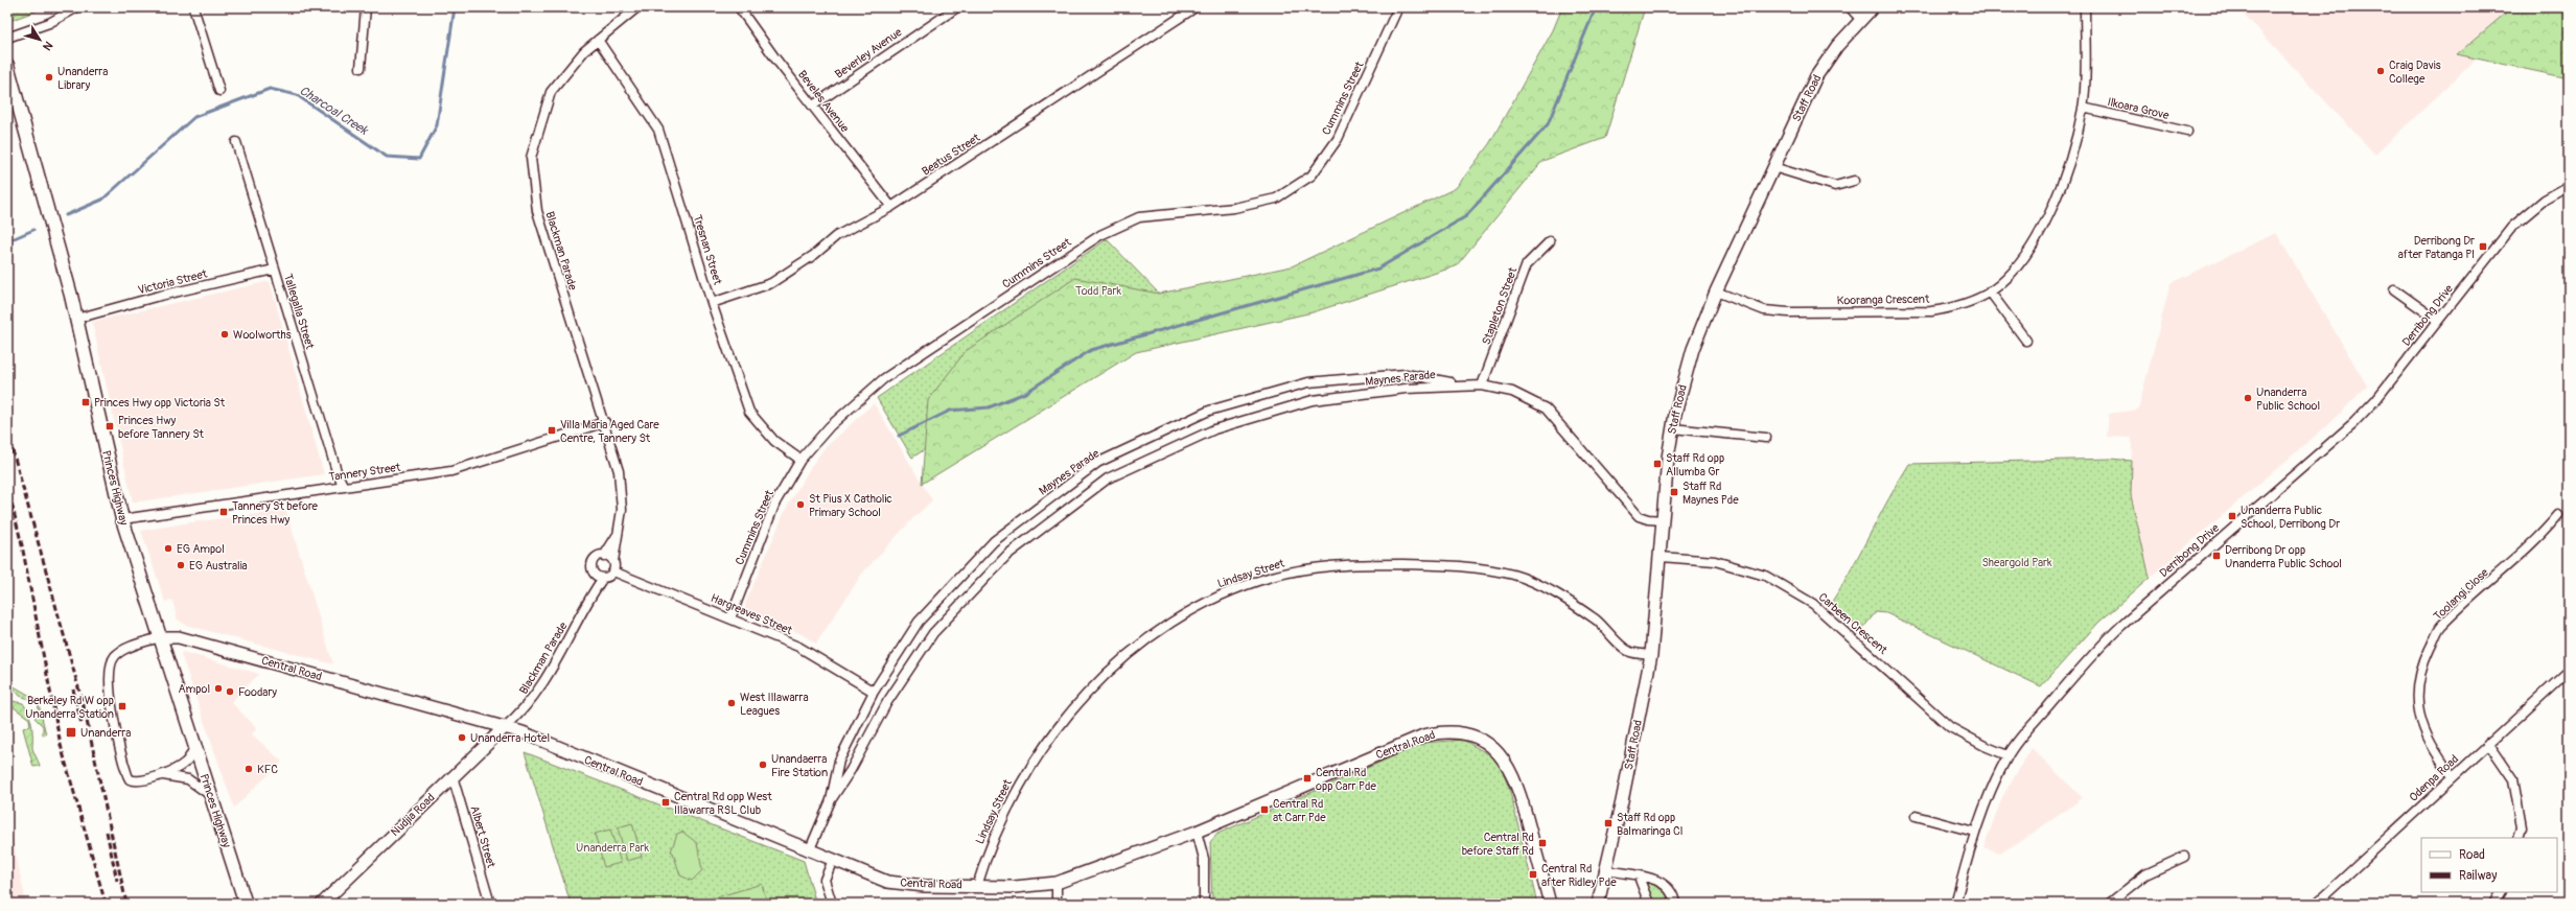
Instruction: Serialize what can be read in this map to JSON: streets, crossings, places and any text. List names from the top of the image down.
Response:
{
  "streets": {
    "main road": [
      "Staff Road",
      "Princes Highway",
      "Central Road",
      "Nudjia Road"
    ],
    "street": [
      "Beverley Avenue",
      "Cummins Street",
      "Beveles Avenue",
      "Ilkoara Grove",
      "Beatus Street",
      "Tresnan Street",
      "Blackman Parade",
      "Victoria Street",
      "Kooranga Crescent",
      "Stapleton Street",
      "Tallegalla Street",
      "Derribong Drive",
      "Maynes Parade",
      "Tannery Street",
      "Lindsay Street",
      "Toolangi Close",
      "Hargreaves Street",
      "Carbeen Crescent",
      "Odenpa Road",
      "Albert Street"
    ]
  },
  "crossings": [
    ["Beverley Avenue", "Beveles Avenue"],
    ["Cummins Street", "Tresnan Street"],
    ["Cummins Street", "Hargreaves Street"],
    ["Staff Road", "Kooranga Crescent"],
    ["Staff Road", "Maynes Parade"],
    ["Staff Road", "Lindsay Street"],
    ["Staff Road", "Carbeen Crescent"],
    ["Beveles Avenue", "Beatus Street"],
    ["Ilkoara Grove", "Kooranga Crescent"],
    ["Beatus Street", "Tresnan Street"],
    ["Tresnan Street", "Blackman Parade"],
    ["Blackman Parade", "Tannery Street"],
    ["Blackman Parade", "Hargreaves Street"],
    ["Blackman Parade", "Central Road"],
    ["Blackman Parade", "Nudjia Road"],
    ["Victoria Street", "Tallegalla Street"],
    ["Victoria Street", "Princes Highway"],
    ["Stapleton Street", "Maynes Parade"],
    ["Tallegalla Street", "Tannery Street"],
    ["Derribong Drive", "Carbeen Crescent"],
    ["Maynes Parade", "Hargreaves Street"],
    ["Maynes Parade", "Central Road"],
    ["Tannery Street", "Princes Highway"],
    ["Princes Highway", "Central Road"],
    ["Lindsay Street", "Central Road"],
    ["Toolangi Close", "Odenpa Road"],
    ["Central Road", "Nudjia Road"],
    ["Nudjia Road", "Albert Street"]
  ],
  "water": ["Charcoal Creek"],
  "parks": ["Todd Park", "Sheargold Park", "Unanderra Park"],
  "places": {
    "other": [
      "Craig Davis College",
      "Unanderra Library",
      "Woolworths",
      "Unanderra Public School",
      "St Pius X Catholic Primary School",
      "EG Ampol",
      "EG Australia",
      "Ampol",
      "Foodary",
      "West Illawarra Leagues",
      "Unanderra Hotel",
      "Unandaerra Fire Station",
      "KFC"
    ],
    "transit": [
      "Derribong Dr after Patanga Pl",
      "Princes Hwy opp Victoria St",
      "Princes Hwy before Tannery St",
      "Villa Maria Aged Care Centre, Tannery St",
      "Staff Rd opp Allumba Gr",
      "Staff Rd Maynes Pde",
      "Tannery St before Princes Hwy",
      "Unanderra Public School, Derribong Dr",
      "Derribong Dr opp Unanderra Public School",
      "Berkeley Rd W opp Unanderra Station",
      "Unanderra",
      "Central Rd opp Carr Pde",
      "Central Rd opp West Illawarra RSL Club",
      "Central Rd at Carr Pde",
      "Staff Rd opp Balmaringa Cl",
      "Central Rd before Staff Rd",
      "Central Rd after Ridley Pde"
    ]
  },
  "legend": ["Road", "Railway"],
  "north": "bottom right"
}
